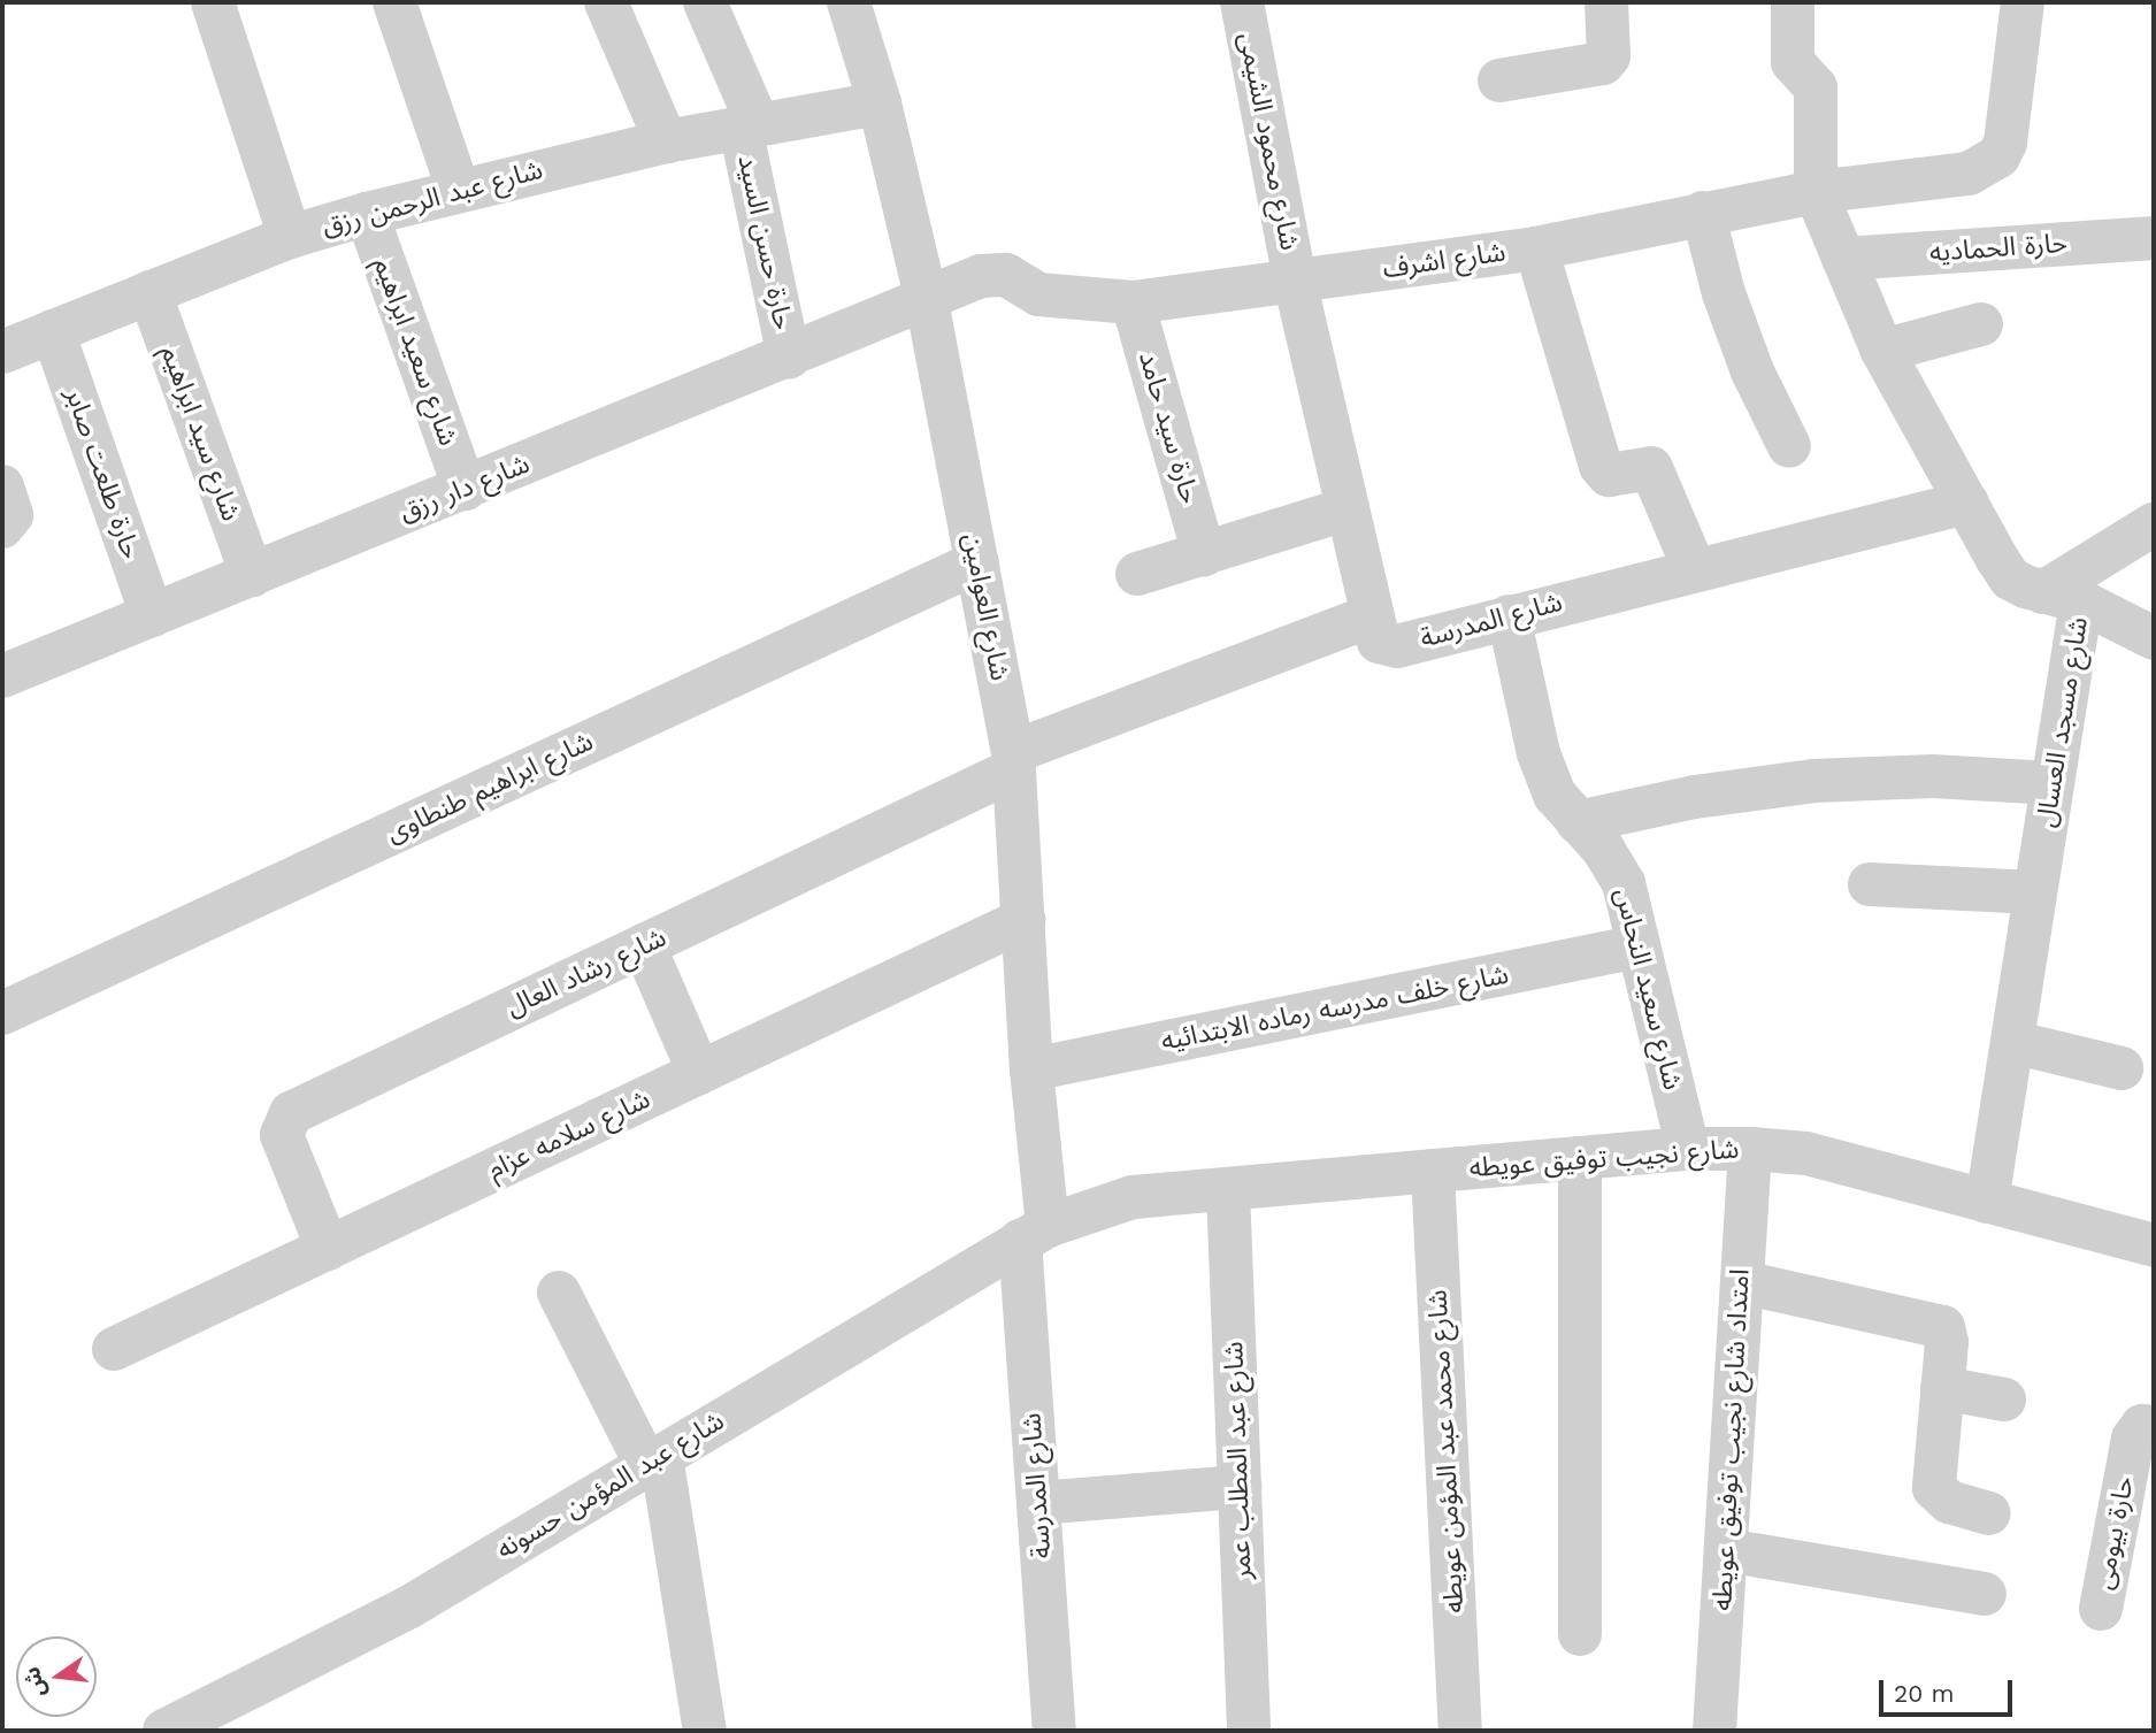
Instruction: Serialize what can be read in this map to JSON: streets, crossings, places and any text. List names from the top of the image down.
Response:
{
  "streets": {
    "street": [
      "شارع محمود الشيمى",
      "شارع عبد الرحمن رزق",
      "حارة حسن السيد",
      "حارة الحماديه",
      "شارع اشرف",
      "شارع سعيد ابراهيم",
      "حارة سيد حامد",
      "شارع سيد ابراهيم",
      "حارة طلعت صابر",
      "شارع دار رزق",
      "شارع العوامين",
      "شارع المدرسة",
      "شارع مسجد العسال",
      "شارع ابراهيم طنطاوى",
      "شارع رشاد العال",
      "شارع سعيد النحاس",
      "شارع خلف مدرسه رماده الابتدائيه",
      "شارع سلامه عزام",
      "شارع نجيب توفيق عويطه",
      "امتداد شارع نجيب توفيق عويطه",
      "شارع محمد عبد المؤمن عويطه",
      "شارع عبد المطلب عمر",
      "شارع عبد المؤمن حسونه",
      "حارة بيومى"
    ]
  },
  "crossings": [
    ["شارع محمود الشيمى", "شارع اشرف"],
    ["شارع محمود الشيمى", "شارع المدرسة"],
    ["شارع عبد الرحمن رزق", "حارة حسن السيد"],
    ["شارع عبد الرحمن رزق", "شارع سعيد ابراهيم"],
    ["شارع عبد الرحمن رزق", "شارع سيد ابراهيم"],
    ["شارع عبد الرحمن رزق", "حارة طلعت صابر"],
    ["شارع عبد الرحمن رزق", "شارع العوامين"],
    ["حارة حسن السيد", "شارع دار رزق"],
    ["حارة الحماديه", "شارع مسجد العسال"],
    ["شارع اشرف", "حارة سيد حامد"],
    ["شارع اشرف", "شارع دار رزق"],
    ["شارع اشرف", "شارع العوامين"],
    ["شارع اشرف", "شارع المدرسة"],
    ["شارع اشرف", "شارع مسجد العسال"],
    ["شارع سعيد ابراهيم", "شارع دار رزق"],
    ["شارع سيد ابراهيم", "شارع دار رزق"],
    ["حارة طلعت صابر", "شارع دار رزق"],
    ["شارع دار رزق", "شارع العوامين"],
    ["شارع العوامين", "شارع المدرسة"],
    ["شارع العوامين", "شارع ابراهيم طنطاوى"],
    ["شارع العوامين", "شارع رشاد العال"],
    ["شارع العوامين", "شارع خلف مدرسه رماده الابتدائيه"],
    ["شارع العوامين", "شارع سلامه عزام"],
    ["شارع العوامين", "شارع نجيب توفيق عويطه"],
    ["شارع العوامين", "شارع عبد المؤمن حسونه"],
    ["شارع المدرسة", "شارع مسجد العسال"],
    ["شارع المدرسة", "شارع رشاد العال"],
    ["شارع المدرسة", "شارع سعيد النحاس"],
    ["شارع المدرسة", "شارع نجيب توفيق عويطه"],
    ["شارع المدرسة", "شارع عبد المؤمن حسونه"],
    ["شارع مسجد العسال", "شارع نجيب توفيق عويطه"],
    ["شارع رشاد العال", "شارع سلامه عزام"],
    ["شارع سعيد النحاس", "شارع خلف مدرسه رماده الابتدائيه"],
    ["شارع سعيد النحاس", "شارع نجيب توفيق عويطه"],
    ["شارع نجيب توفيق عويطه", "امتداد شارع نجيب توفيق عويطه"],
    ["شارع نجيب توفيق عويطه", "شارع محمد عبد المؤمن عويطه"],
    ["شارع نجيب توفيق عويطه", "شارع عبد المطلب عمر"],
    ["شارع نجيب توفيق عويطه", "شارع عبد المؤمن حسونه"]
  ],
  "scale_bar": "20 m",
  "north": "left"
}
